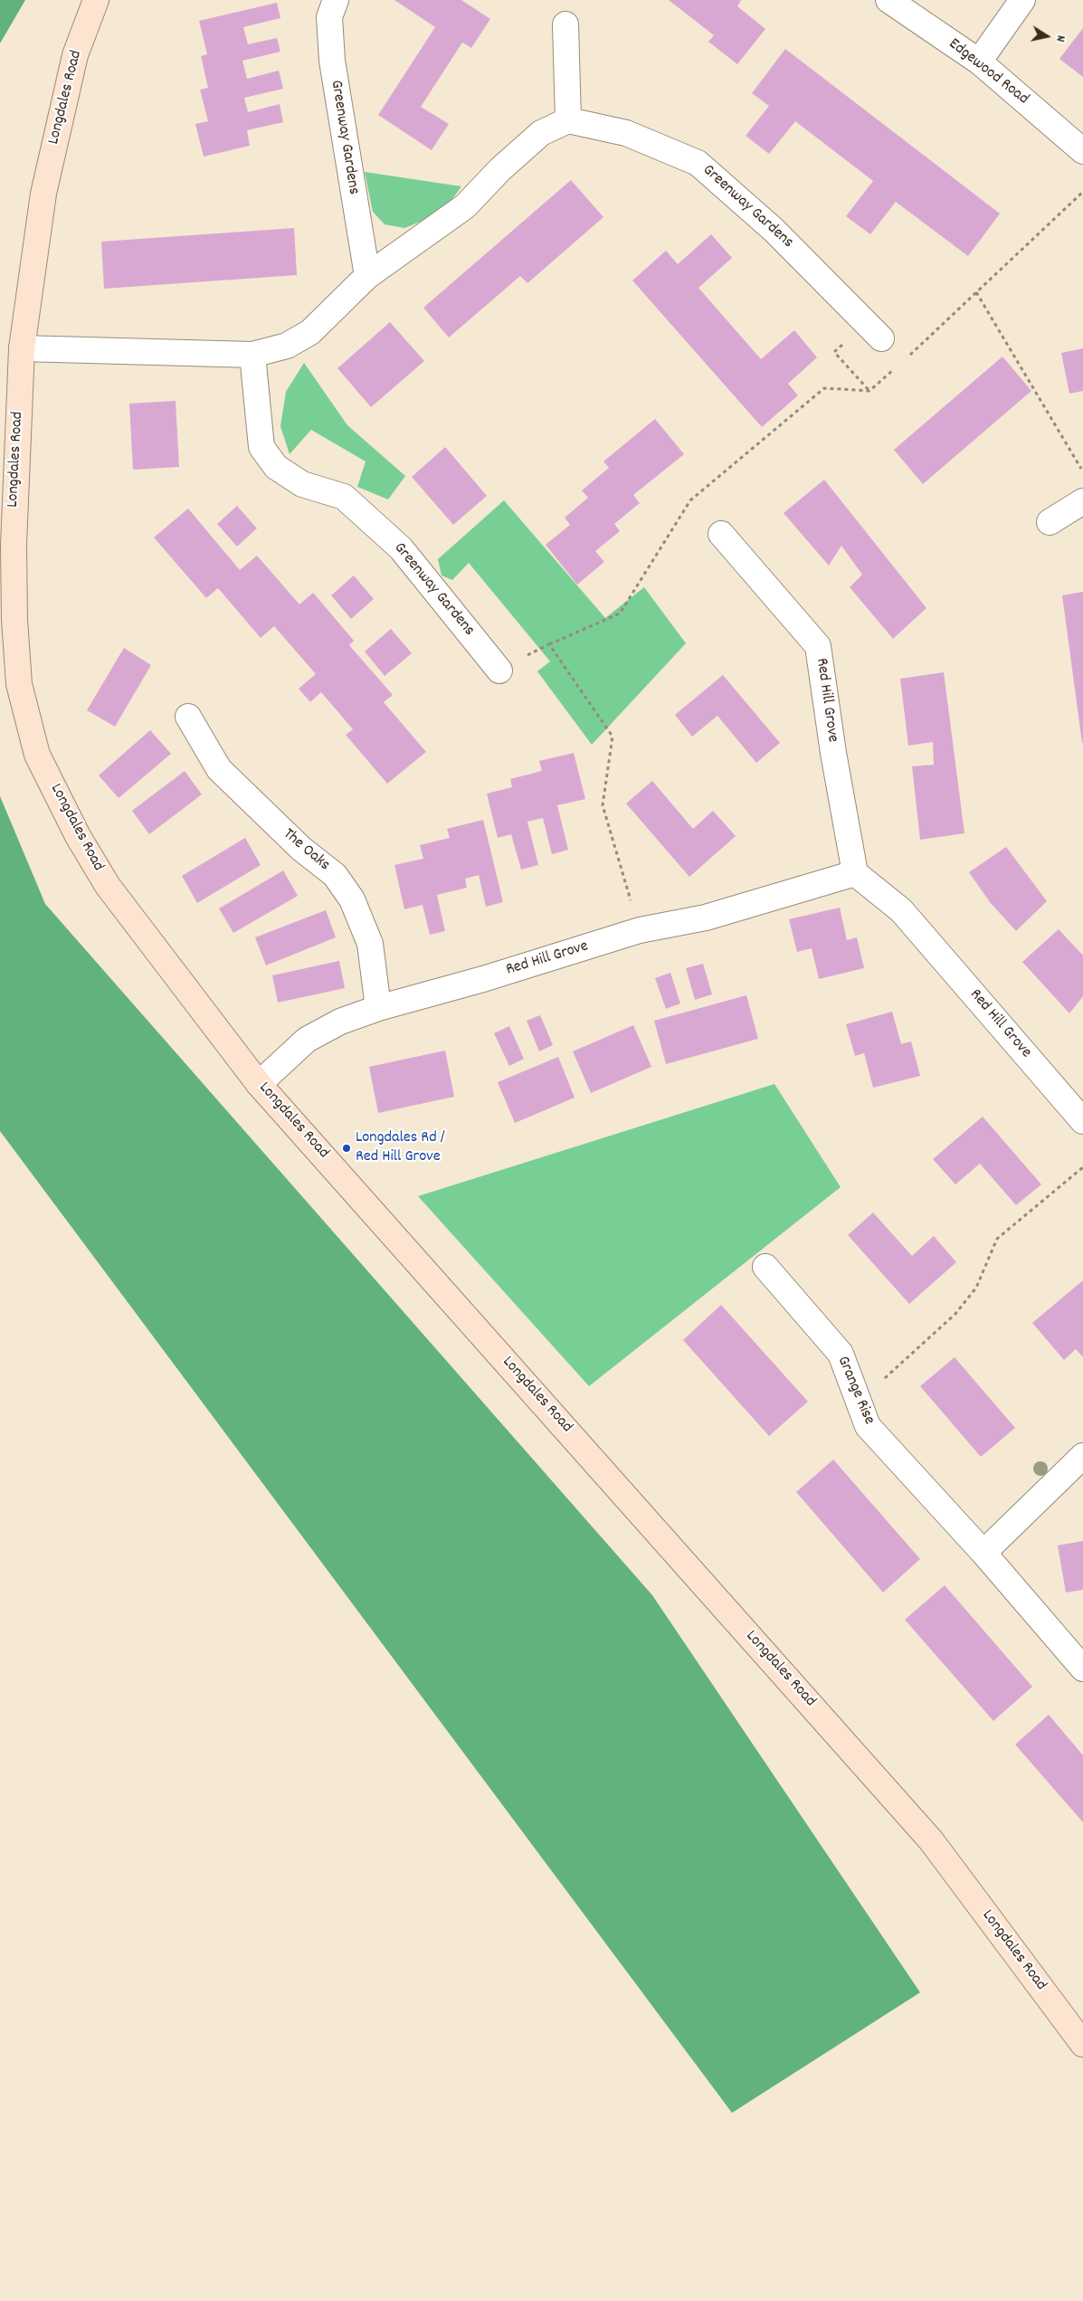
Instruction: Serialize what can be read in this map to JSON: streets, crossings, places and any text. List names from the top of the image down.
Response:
{
  "streets": {
    "street": [
      "Edgewood Road",
      "Longdales Road",
      "Greenway Gardens",
      "Red Hill Grove",
      "The Oaks",
      "Grange Rise"
    ]
  },
  "crossings": [
    ["Longdales Road", "Red Hill Grove"],
    ["Red Hill Grove", "The Oaks"]
  ],
  "places": ["Longdales Rd / Red Hill Grove"],
  "north": "right"
}
